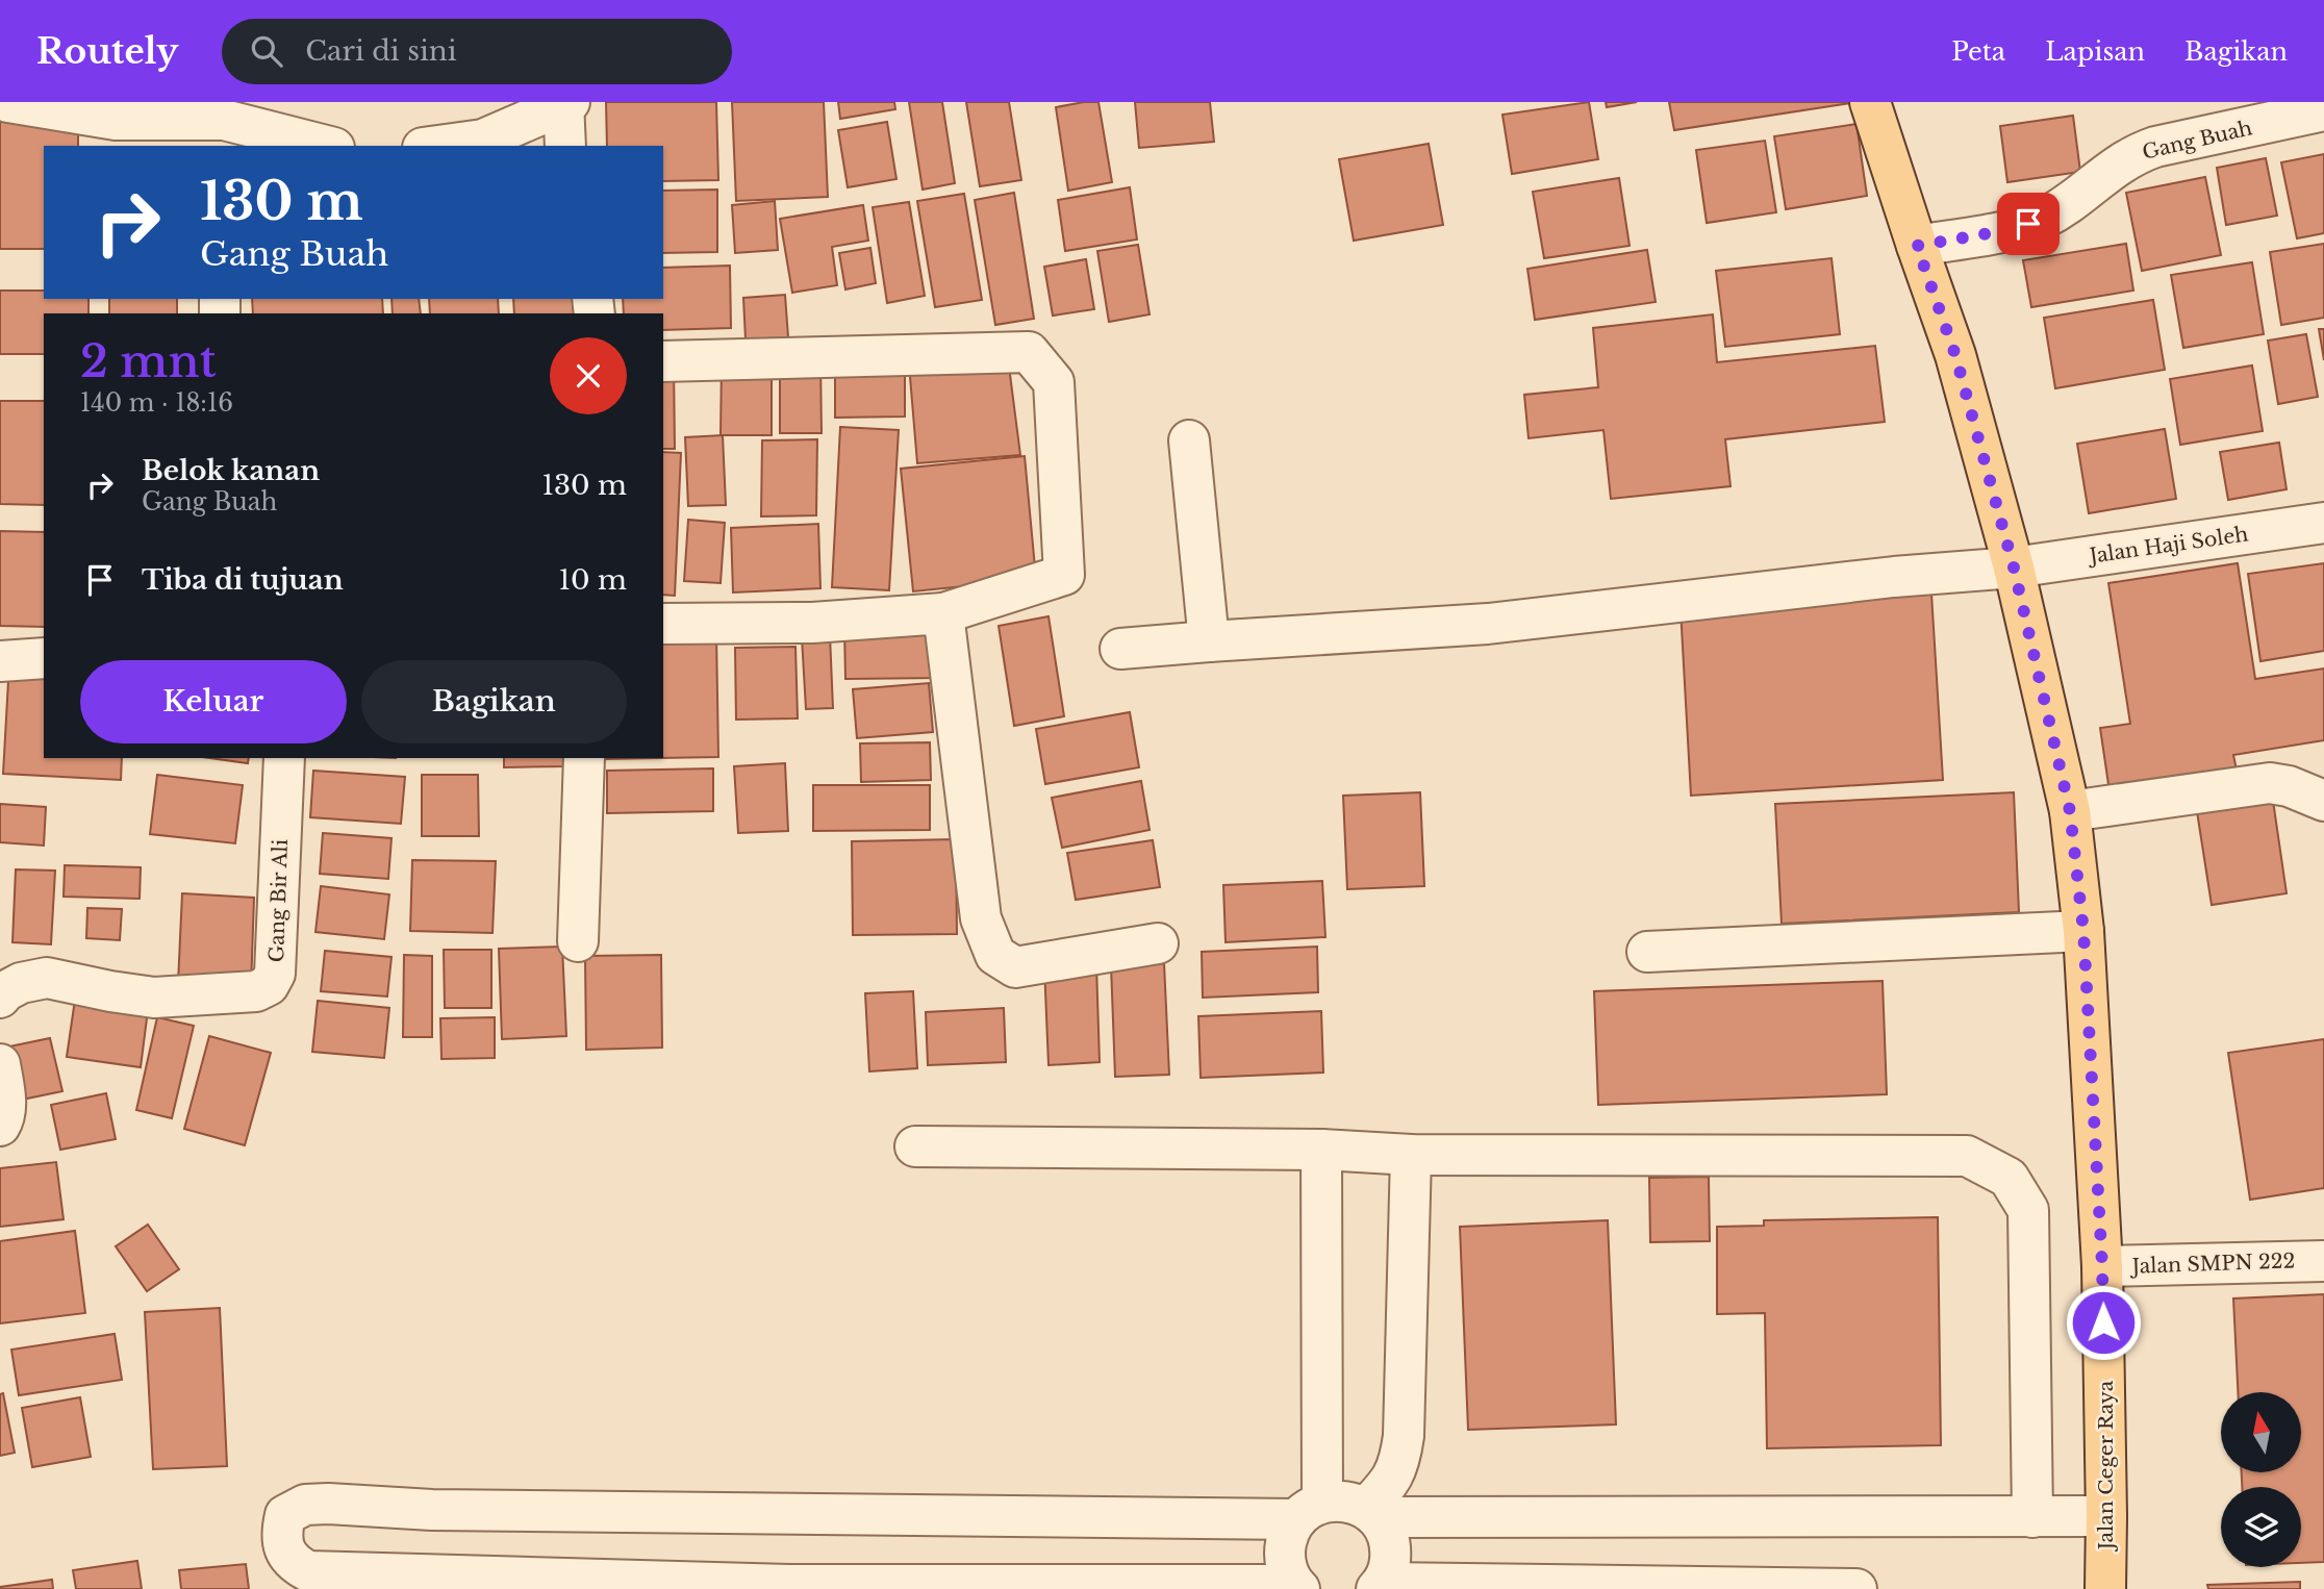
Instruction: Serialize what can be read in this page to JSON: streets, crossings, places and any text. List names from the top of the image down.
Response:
{
  "streets": {
    "main road": ["Jalan Ceger Raya"],
    "street": [
      "Gang Buah",
      "Jalan Haji Soleh",
      "Gang Bir Ali",
      "Jalan SMPN 222"
    ]
  },
  "crossings": [
    ["Gang Buah", "Jalan Ceger Raya"],
    ["Jalan Haji Soleh", "Jalan Ceger Raya"],
    ["Jalan SMPN 222", "Jalan Ceger Raya"]
  ],
  "north": "top",
  "page": {
    "header": "Routely",
    "search": "Cari di sini",
    "nav": ["Peta", "Lapisan", "Bagikan"],
    "turn": ["130 m", "Gang Buah"],
    "heading": ["2 mnt", "140 m · 18:16"],
    "list": [
      {
        "name": "Belok kanan",
        "note": "Gang Buah",
        "value": "130 m"
      },
      {
        "name": "Tiba di tujuan",
        "value": "10 m"
      }
    ],
    "buttons": ["Keluar", "Bagikan"]
  }
}
